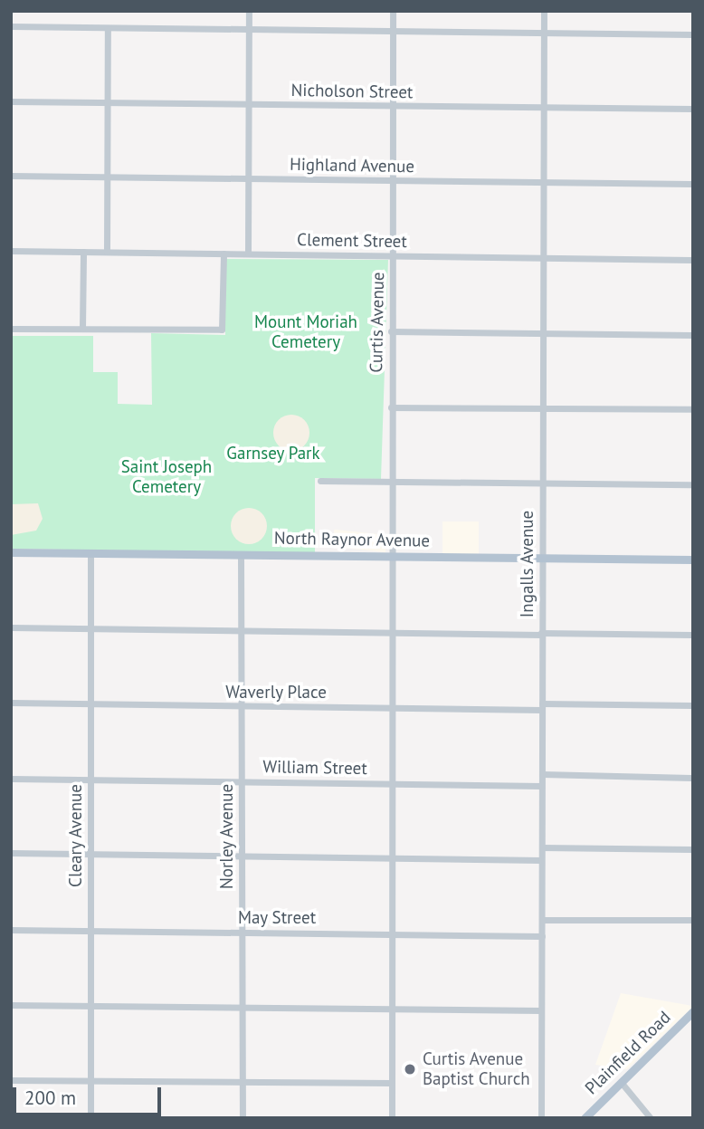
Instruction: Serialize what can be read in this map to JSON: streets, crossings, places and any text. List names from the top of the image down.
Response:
{
  "streets": {
    "main road": ["North Raynor Avenue", "Plainfield Road"],
    "street": [
      "Nicholson Street",
      "Highland Avenue",
      "Clement Street",
      "Curtis Avenue",
      "Ingalls Avenue",
      "Waverly Place",
      "William Street",
      "Cleary Avenue",
      "Norley Avenue",
      "May Street"
    ]
  },
  "crossings": [
    ["Nicholson Street", "Curtis Avenue"],
    ["Nicholson Street", "Ingalls Avenue"],
    ["Highland Avenue", "Curtis Avenue"],
    ["Highland Avenue", "Ingalls Avenue"],
    ["Clement Street", "Curtis Avenue"],
    ["Clement Street", "Ingalls Avenue"],
    ["Curtis Avenue", "North Raynor Avenue"],
    ["North Raynor Avenue", "Ingalls Avenue"],
    ["North Raynor Avenue", "Cleary Avenue"],
    ["North Raynor Avenue", "Norley Avenue"],
    ["Ingalls Avenue", "Waverly Place"],
    ["Ingalls Avenue", "William Street"],
    ["Ingalls Avenue", "May Street"],
    ["Waverly Place", "Cleary Avenue"],
    ["Waverly Place", "Norley Avenue"],
    ["William Street", "Cleary Avenue"],
    ["William Street", "Norley Avenue"],
    ["Cleary Avenue", "May Street"],
    ["Norley Avenue", "May Street"]
  ],
  "parks": ["Mount Moriah Cemetery", "Garnsey Park", "Saint Joseph Cemetery"],
  "places": ["Curtis Avenue Baptist Church"],
  "scale_bar": "200 m"
}
